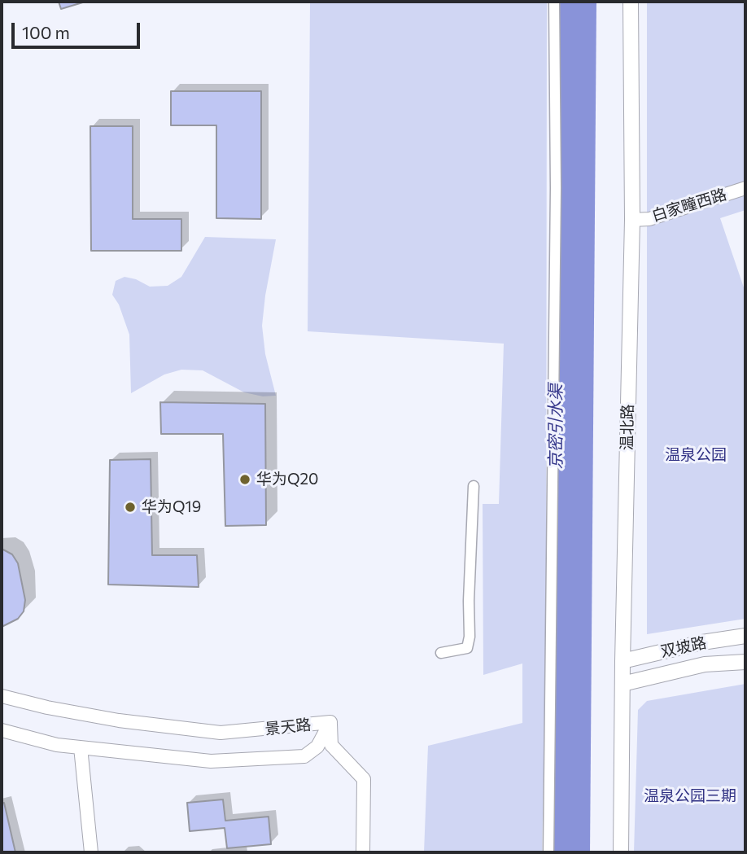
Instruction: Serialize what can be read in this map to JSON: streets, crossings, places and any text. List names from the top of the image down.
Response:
{
  "streets": {
    "main road": ["温北路", "双坡路"],
    "street": ["白家疃西路", "景天路"]
  },
  "crossings": [
    ["白家疃西路", "温北路"],
    ["温北路", "双坡路"]
  ],
  "water": ["京密引水渠"],
  "parks": ["温泉公园", "温泉公园三期"],
  "places": ["华为Q20", "华为Q19"],
  "scale_bar": "100 m"
}
